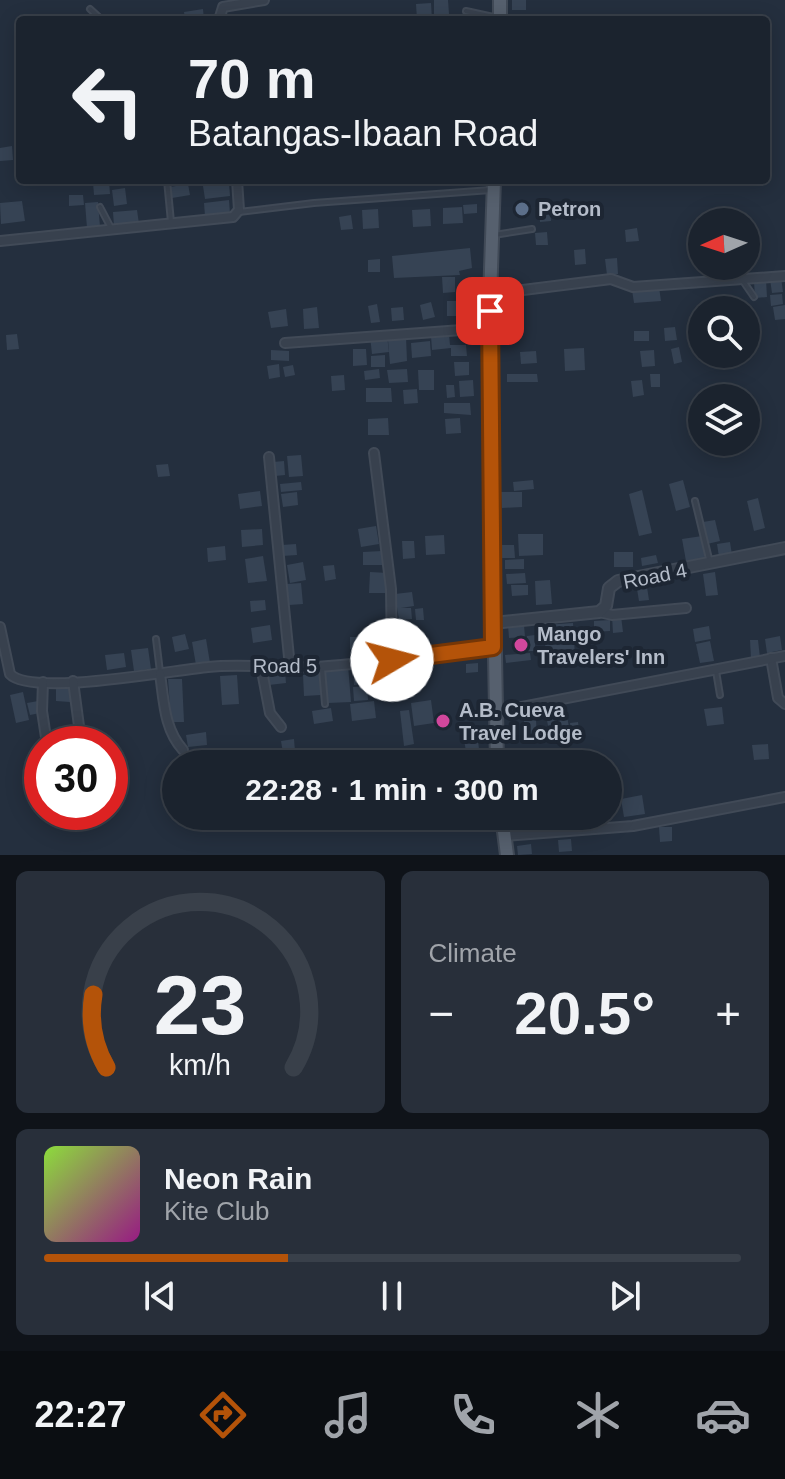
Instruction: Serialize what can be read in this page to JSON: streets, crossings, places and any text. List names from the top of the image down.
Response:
{
  "streets": {
    "street": ["Road 4", "Road 5"]
  },
  "places": ["Petron", "Mango Travelers' Inn", "A.B. Cueva Travel Lodge"],
  "north": "left",
  "page": {
    "turn": ["70 m", "Batangas-Ibaan Road"],
    "limit": "30",
    "trip": "22:28 · 1 min · 300 m",
    "tile": "Climate",
    "heat": ["−", "20.5°", "+"],
    "song": ["Neon Rain", "Kite Club"],
    "tabs": "22:27",
    "gauge": ["23", "km/h"]
  }
}
